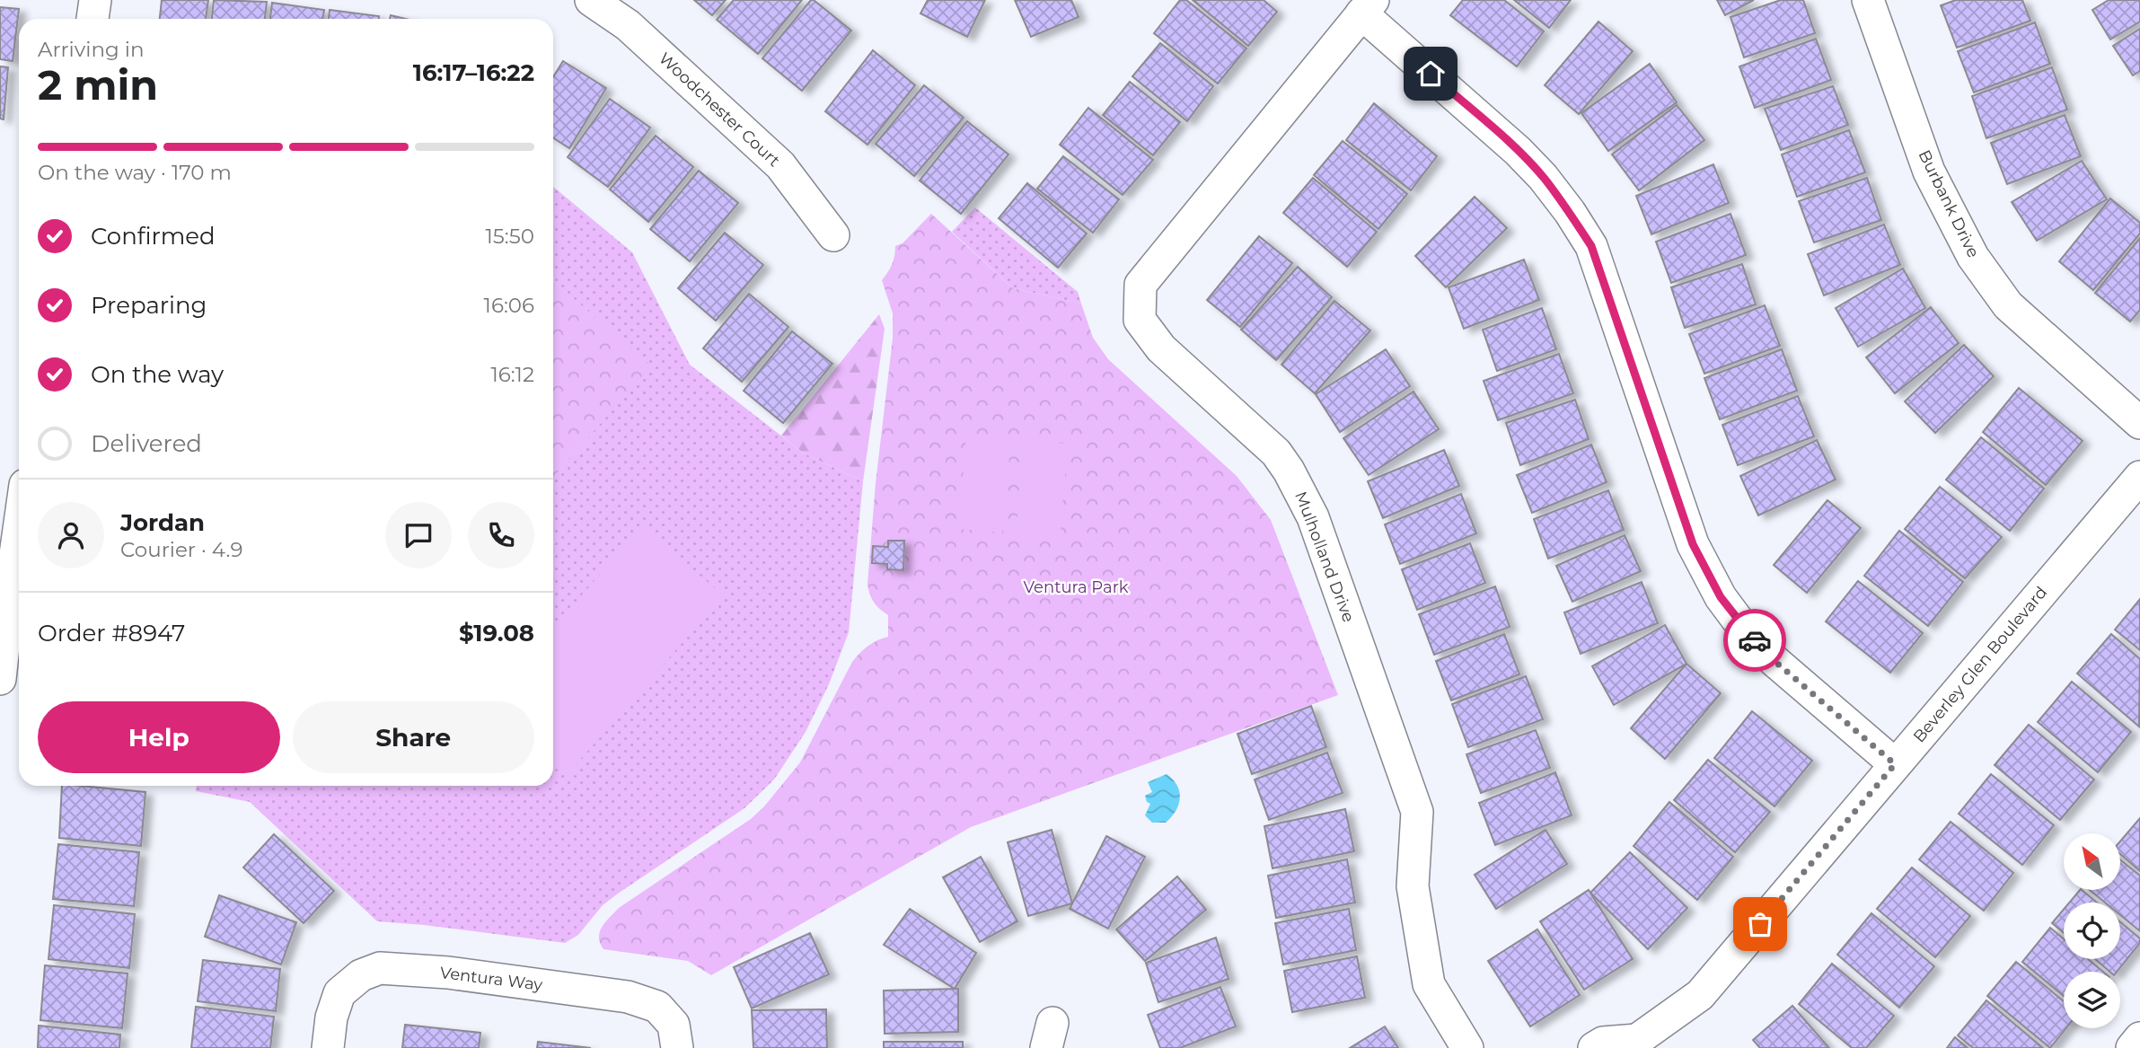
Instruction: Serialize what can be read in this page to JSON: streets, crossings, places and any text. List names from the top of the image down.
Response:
{
  "streets": {
    "street": [
      "Woodchester Court",
      "Burbank Drive",
      "Mulholland Drive",
      "Beverley Glen Boulevard",
      "Ventura Way"
    ]
  },
  "parks": ["Ventura Park"],
  "north": "top left",
  "page": {
    "heading": ["2 min", "Arriving in", "16:17–16:22"],
    "panel": [
      "Jordan",
      "Courier · 4.9",
      "Order #8947",
      "$19.08"
    ],
    "bar": "On the way · 170 m",
    "list": [
      ["Confirmed", "15:50"],
      ["Preparing", "16:06"],
      ["On the way", "16:12"],
      "Delivered"
    ],
    "buttons": ["Help", "Share"]
  }
}
